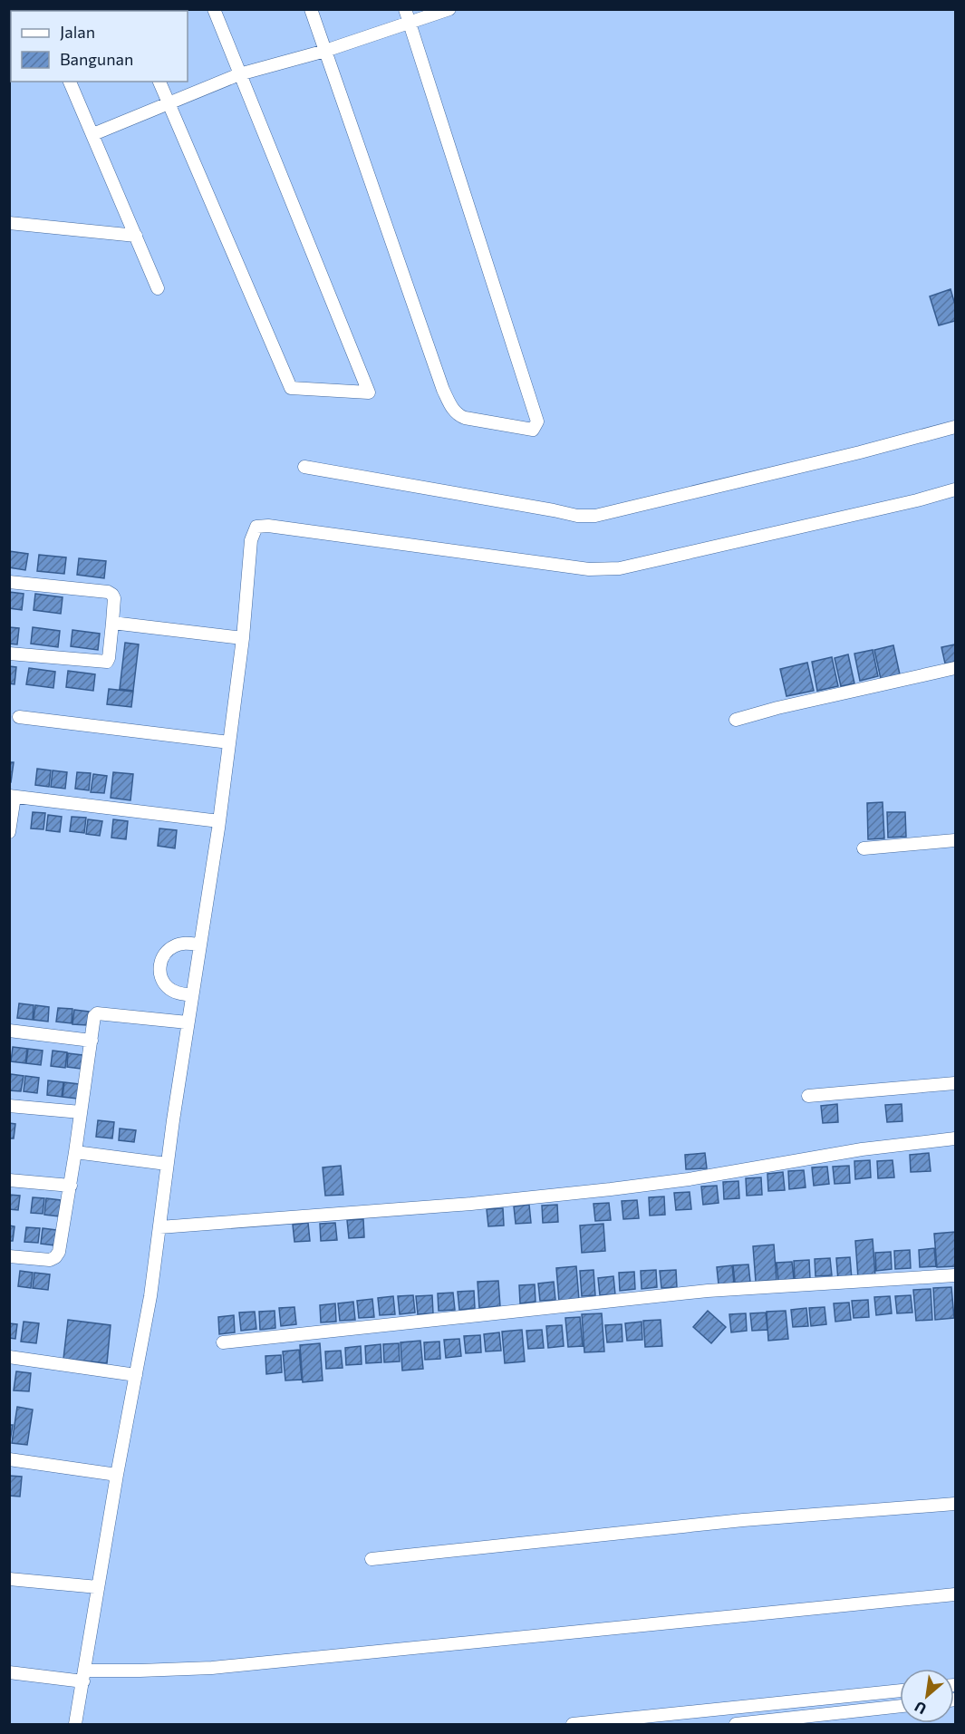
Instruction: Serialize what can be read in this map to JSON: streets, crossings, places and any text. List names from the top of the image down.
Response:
{
  "legend": ["Jalan", "Bangunan"],
  "north": "bottom left"
}
